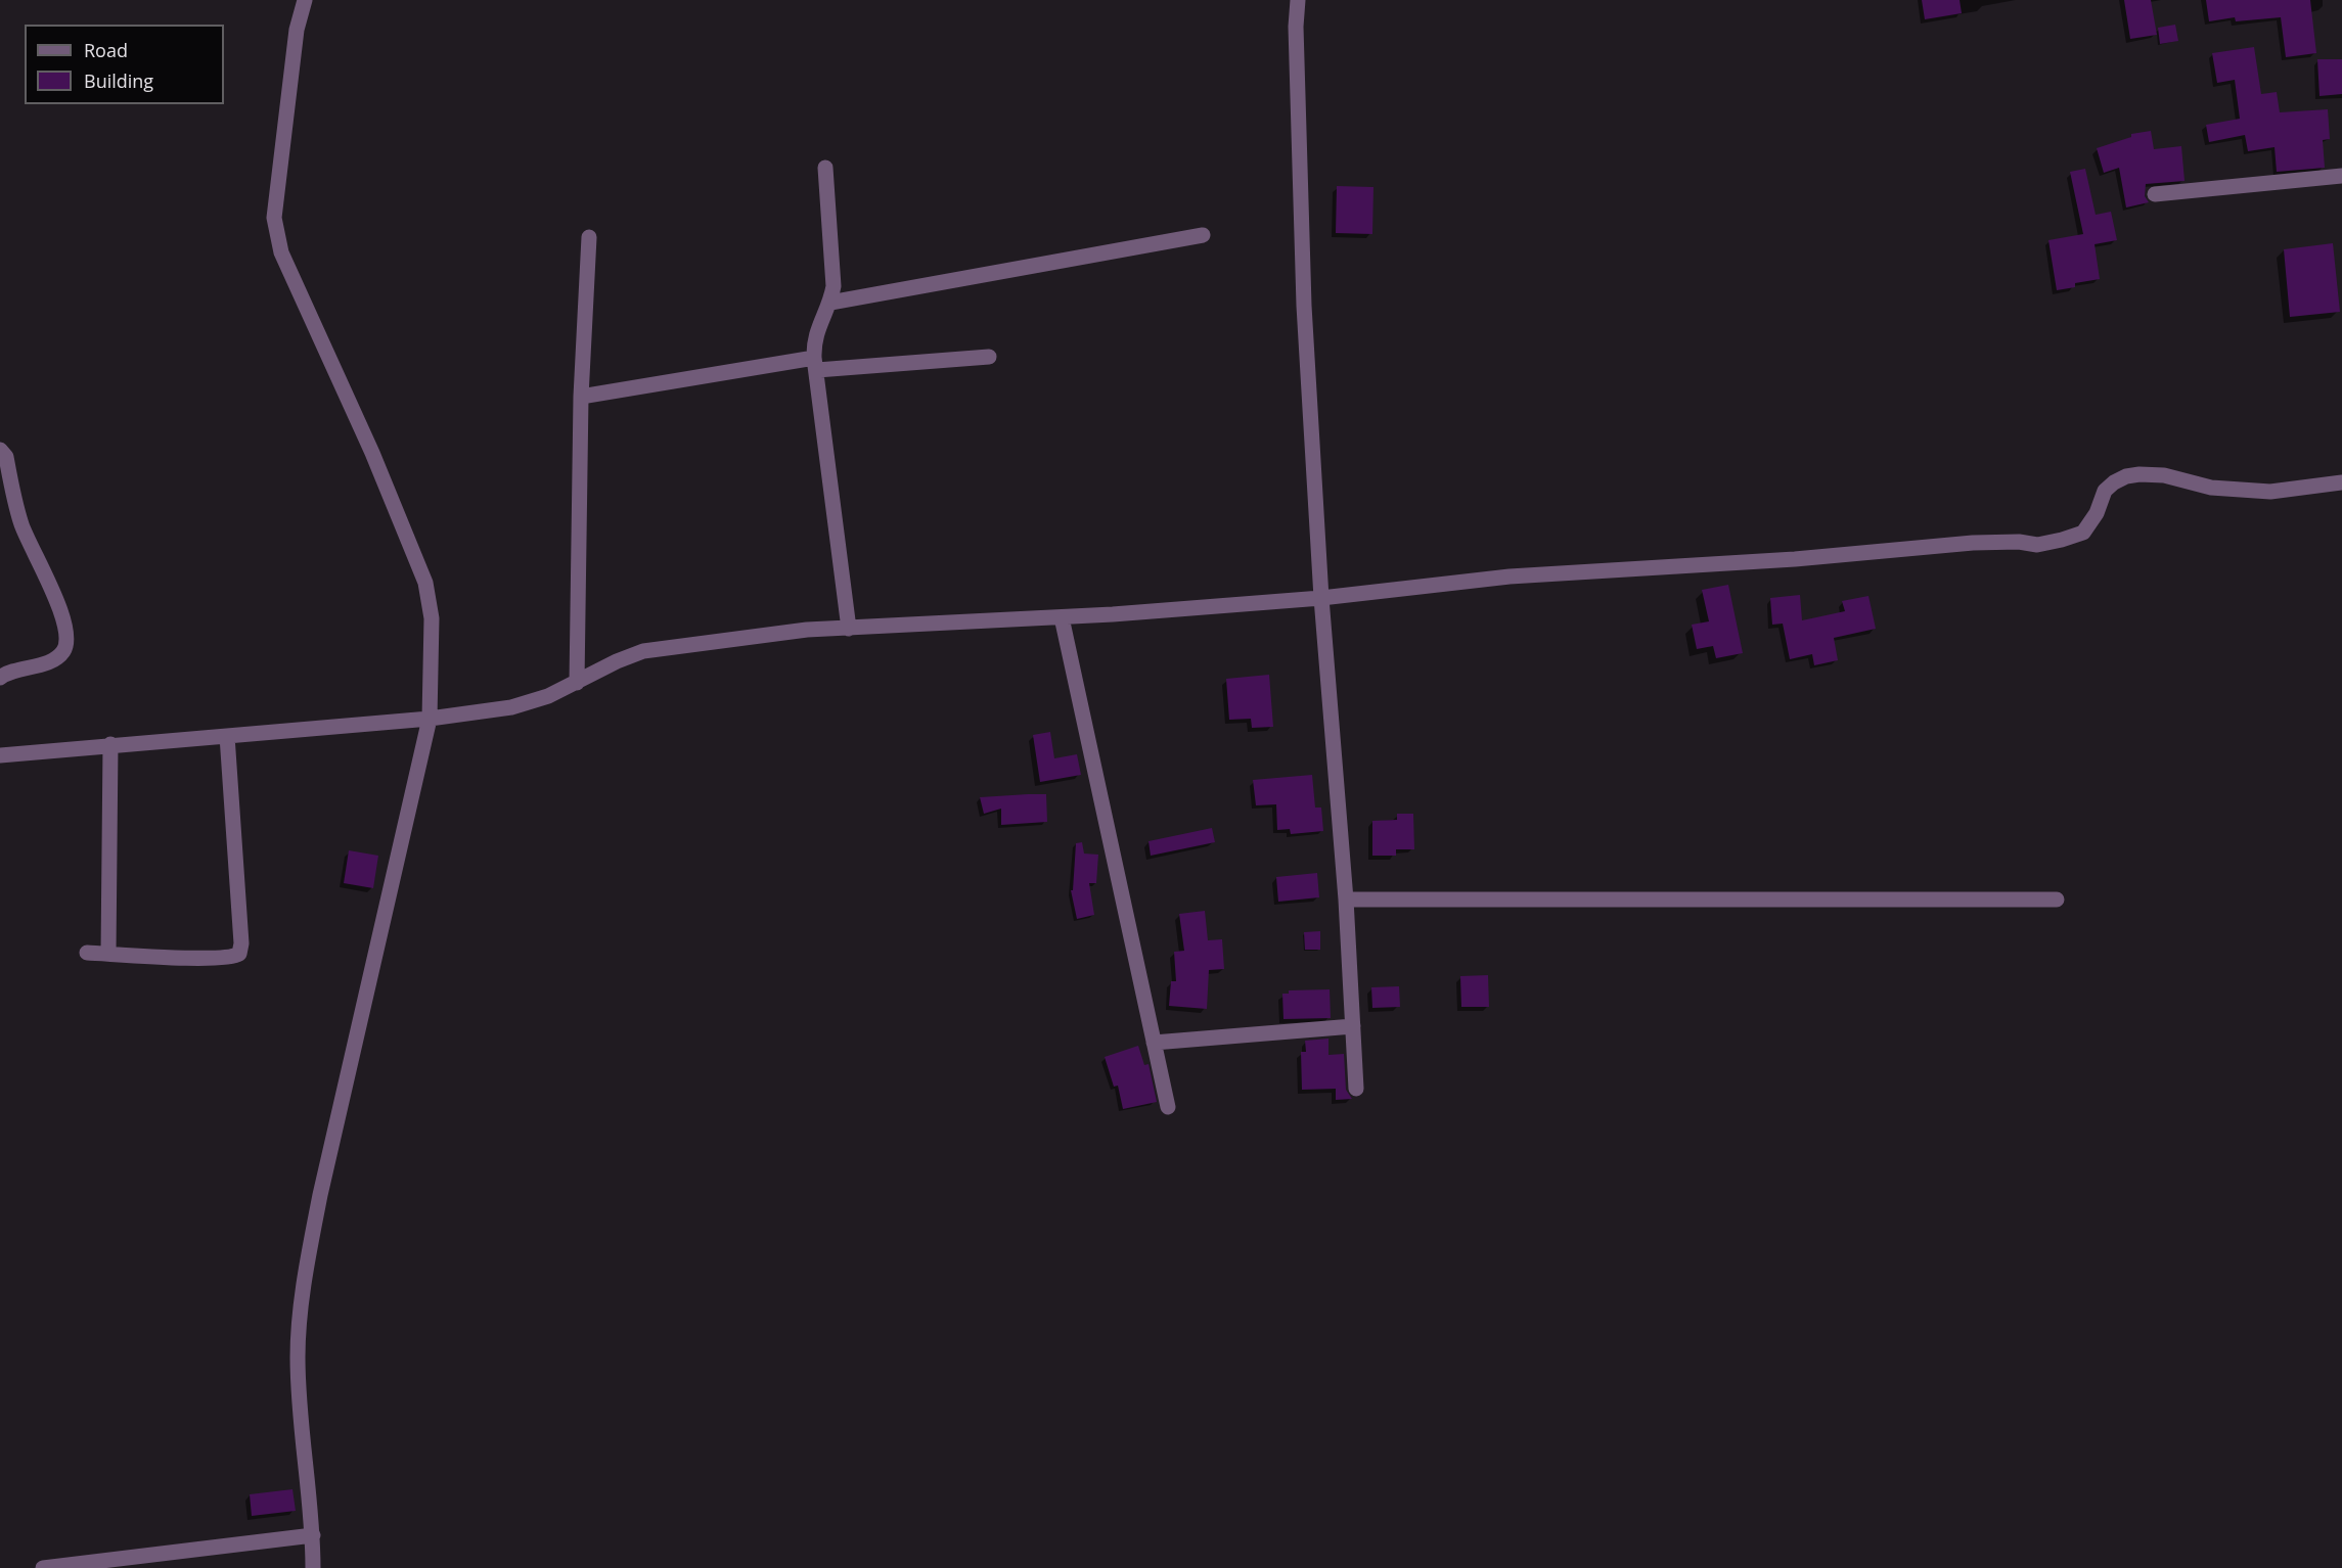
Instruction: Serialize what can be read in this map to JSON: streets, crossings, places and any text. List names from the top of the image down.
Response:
{
  "legend": ["Road", "Building"]
}
